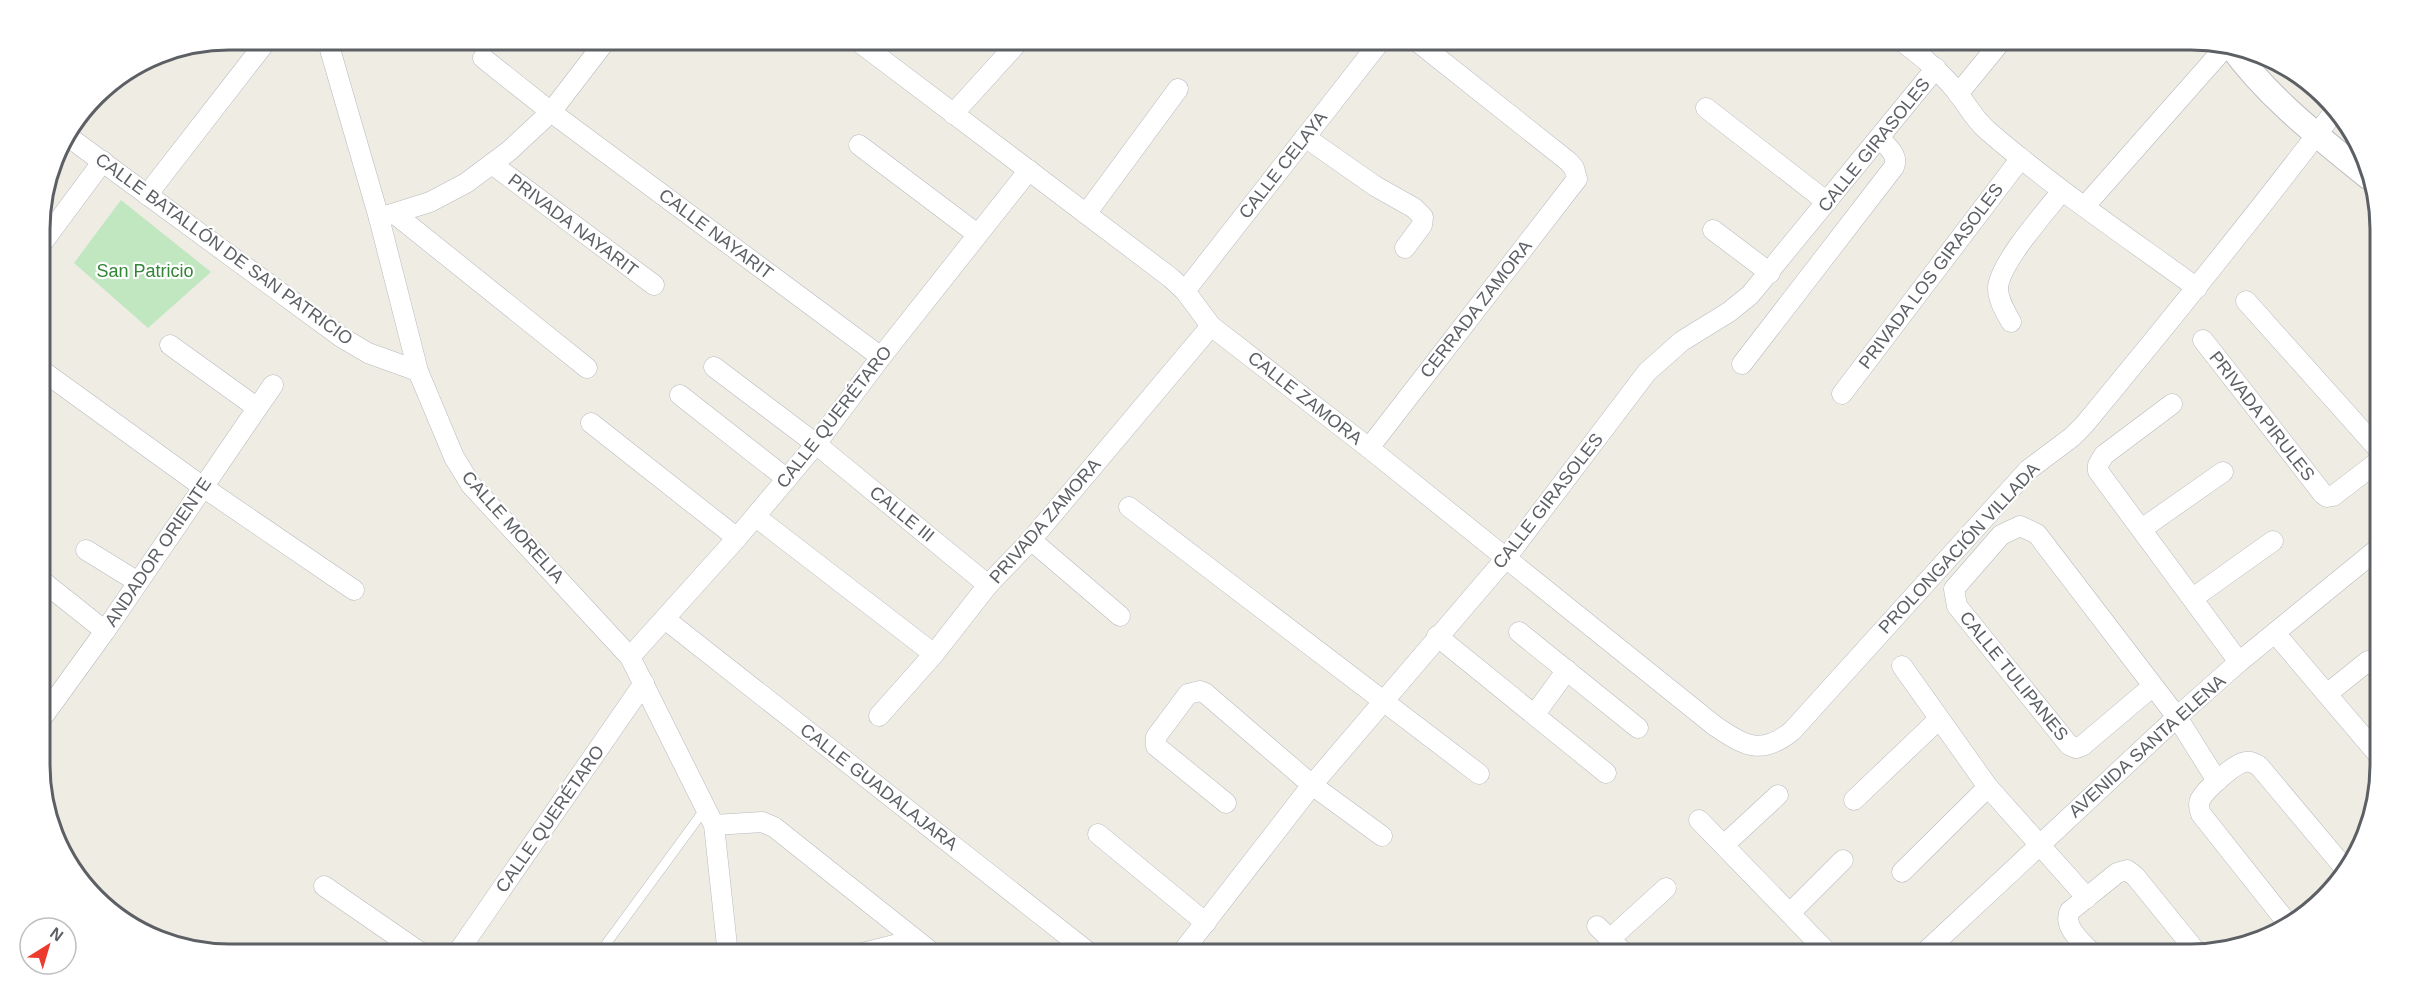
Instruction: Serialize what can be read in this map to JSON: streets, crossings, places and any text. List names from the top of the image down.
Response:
{
  "streets": {
    "street": [
      "CALLE GIRASOLES",
      "CALLE CELAYA",
      "PRIVADA NAYARIT",
      "CALLE NAYARIT",
      "CALLE BATALLÓN DE SAN PATRICIO",
      "PRIVADA LOS GIRASOLES",
      "CERRADA ZAMORA",
      "CALLE ZAMORA",
      "PRIVADA PIRULES",
      "CALLE QUERÉTARO",
      "CALLE III",
      "PRIVADA ZAMORA",
      "CALLE MORELIA",
      "PROLONGACIÓN VILLADA",
      "ANDADOR ORIENTE",
      "CALLE TULIPANES",
      "AVENIDA SANTA ELENA",
      "CALLE GUADALAJARA"
    ]
  },
  "crossings": [
    ["CALLE GIRASOLES", "CALLE ZAMORA"],
    ["CALLE CELAYA", "CALLE ZAMORA"],
    ["CALLE NAYARIT", "CALLE QUERÉTARO"],
    ["CALLE BATALLÓN DE SAN PATRICIO", "CALLE MORELIA"],
    ["CERRADA ZAMORA", "CALLE ZAMORA"],
    ["CALLE ZAMORA", "CALLE QUERÉTARO"],
    ["CALLE ZAMORA", "PRIVADA ZAMORA"],
    ["CALLE ZAMORA", "PROLONGACIÓN VILLADA"],
    ["CALLE QUERÉTARO", "CALLE III"],
    ["CALLE QUERÉTARO", "CALLE MORELIA"],
    ["CALLE QUERÉTARO", "CALLE GUADALAJARA"],
    ["CALLE III", "PRIVADA ZAMORA"],
    ["CALLE TULIPANES", "AVENIDA SANTA ELENA"]
  ],
  "parks": ["San Patricio"],
  "north": "top right"
}
